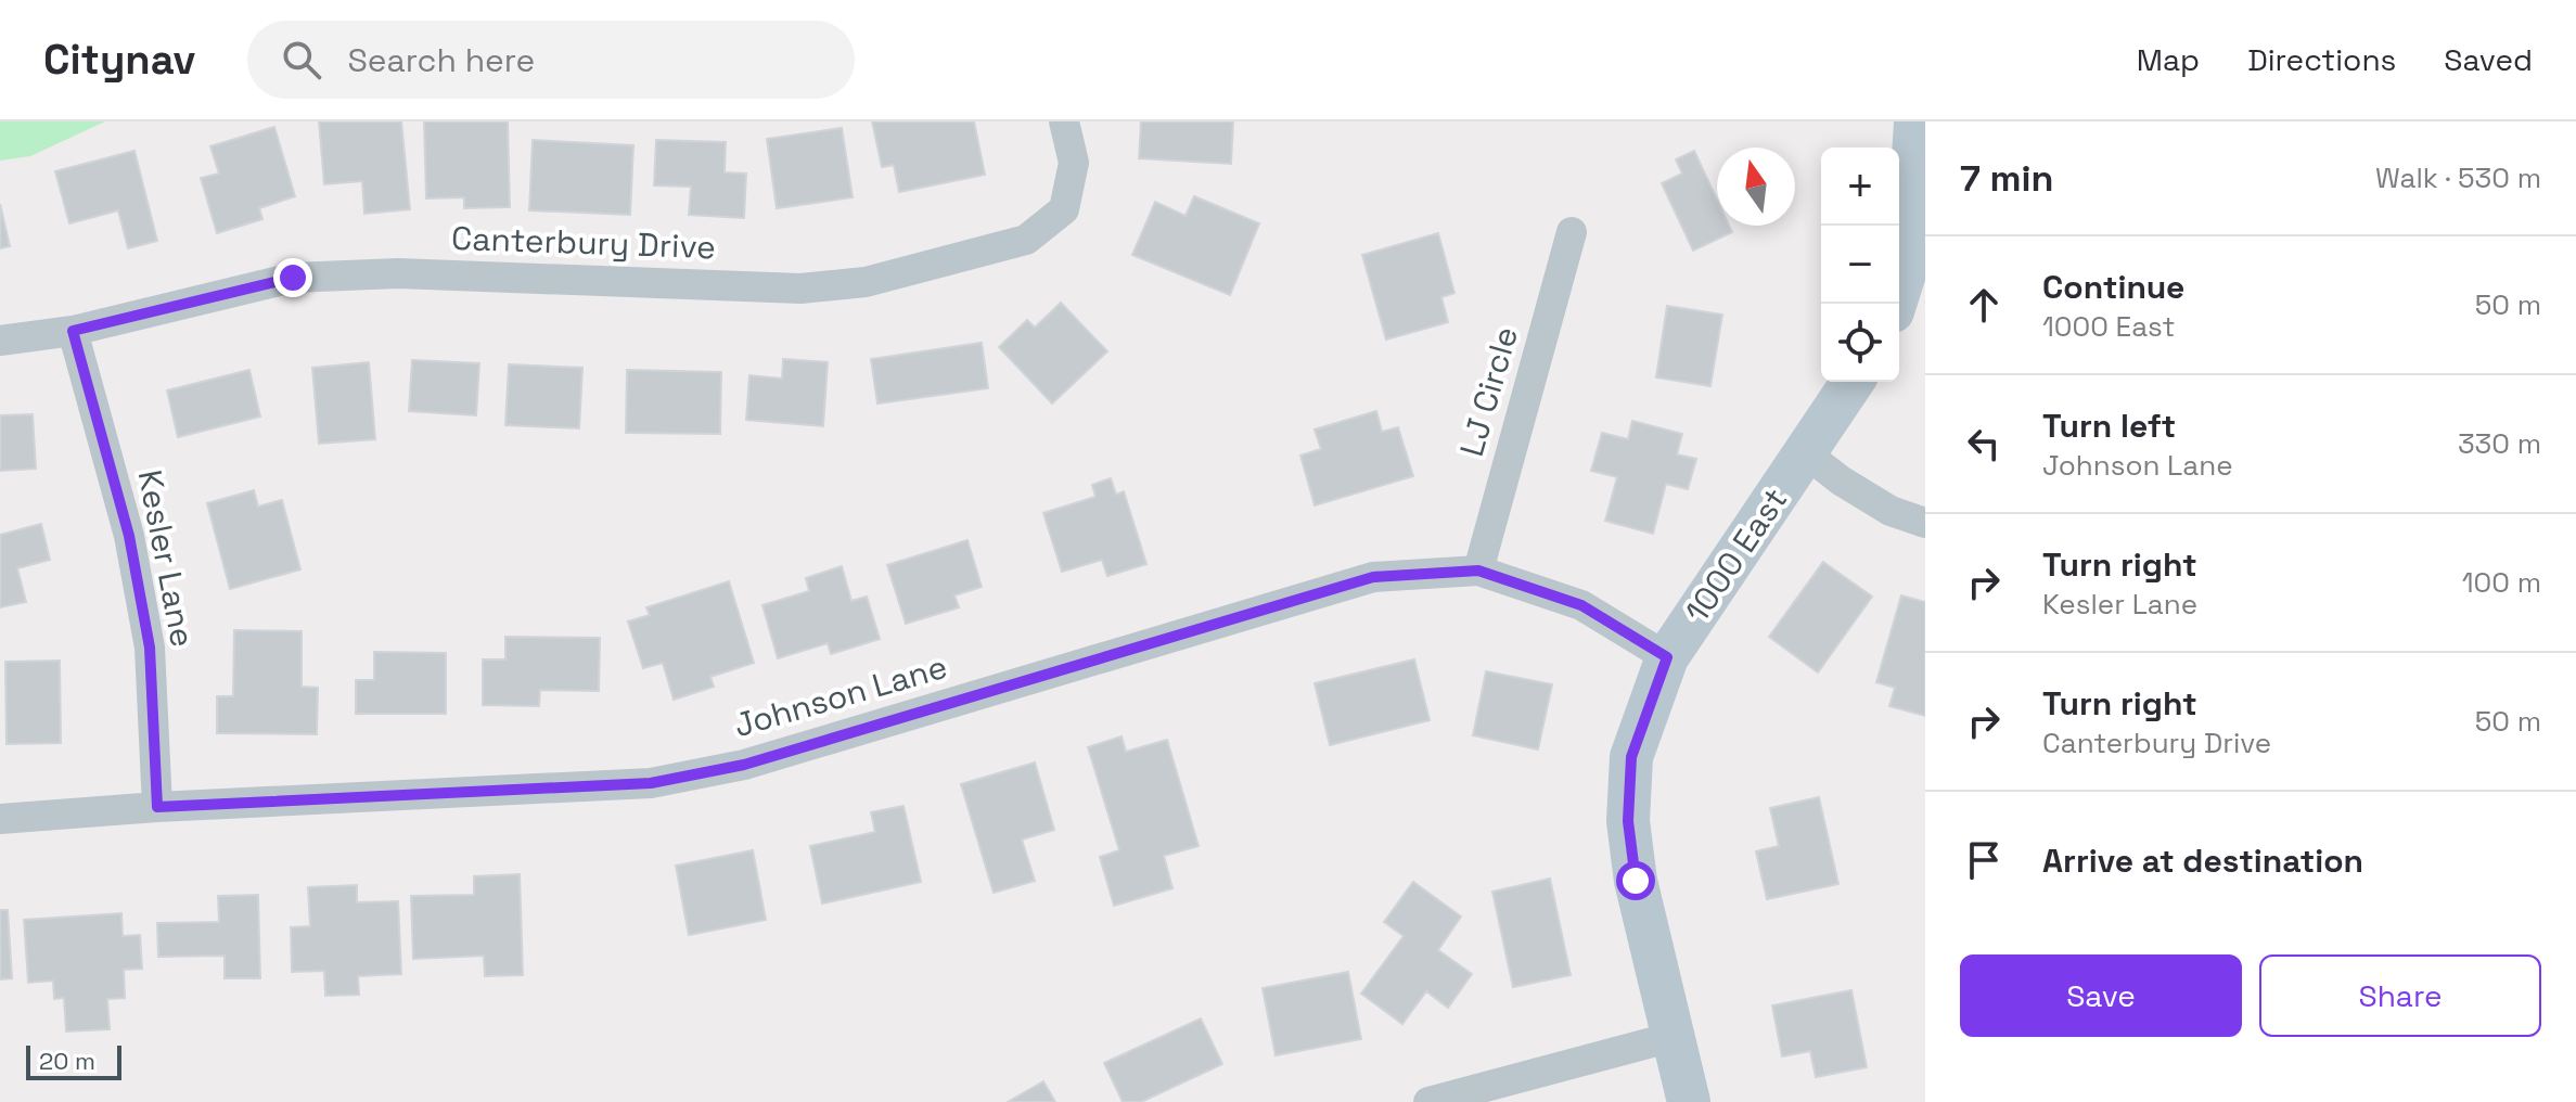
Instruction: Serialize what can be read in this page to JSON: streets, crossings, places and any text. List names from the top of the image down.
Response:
{
  "streets": {
    "street": [
      "Canterbury Drive",
      "LJ Circle",
      "1000 East",
      "Kesler Lane",
      "Johnson Lane"
    ]
  },
  "crossings": [
    ["Canterbury Drive", "Kesler Lane"],
    ["LJ Circle", "Johnson Lane"],
    ["1000 East", "Johnson Lane"],
    ["Kesler Lane", "Johnson Lane"]
  ],
  "scale_bar": "20 m",
  "north": "top",
  "page": {
    "header": "Citynav",
    "search": "Search here",
    "nav": ["Map", "Directions", "Saved"],
    "heading": ["7 min", "Walk · 530 m"],
    "map_buttons": ["+", "−"],
    "list": [
      ["Continue", "1000 East", "50 m"],
      ["Turn left", "Johnson Lane", "330 m"],
      ["Turn right", "Kesler Lane", "100 m"],
      ["Turn right", "Canterbury Drive", "50 m"],
      "Arrive at destination"
    ],
    "buttons": ["Save", "Share"],
    "scale": "20 m"
  }
}
